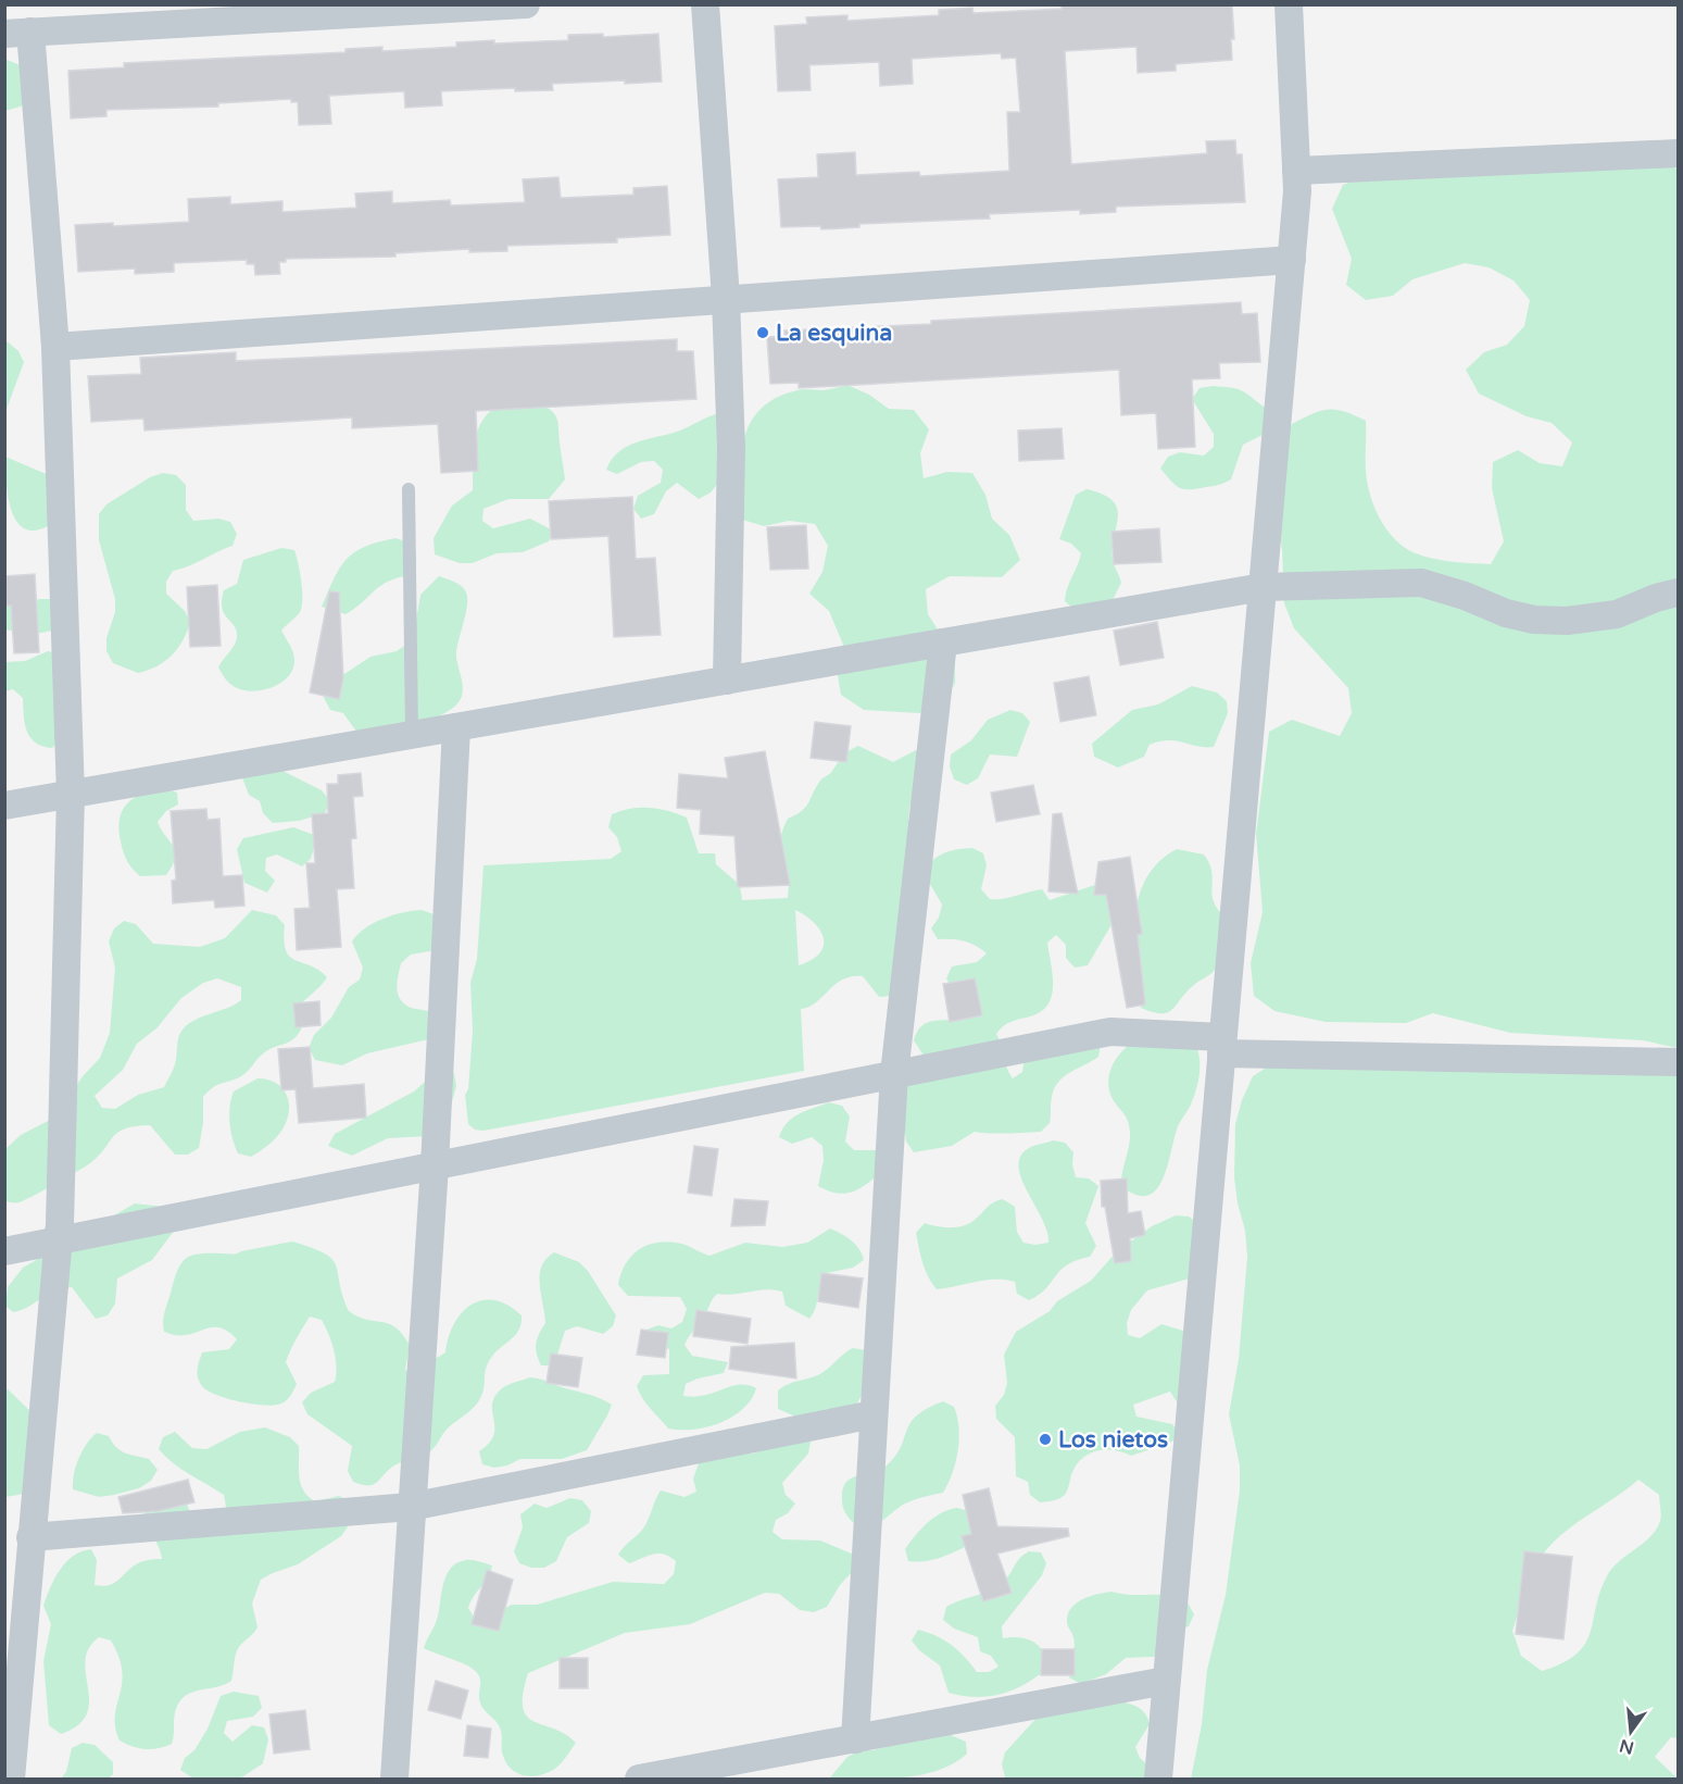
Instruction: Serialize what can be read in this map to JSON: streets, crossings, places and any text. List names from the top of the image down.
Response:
{
  "places": ["La esquina", "Los nietos"],
  "north": "bottom"
}
